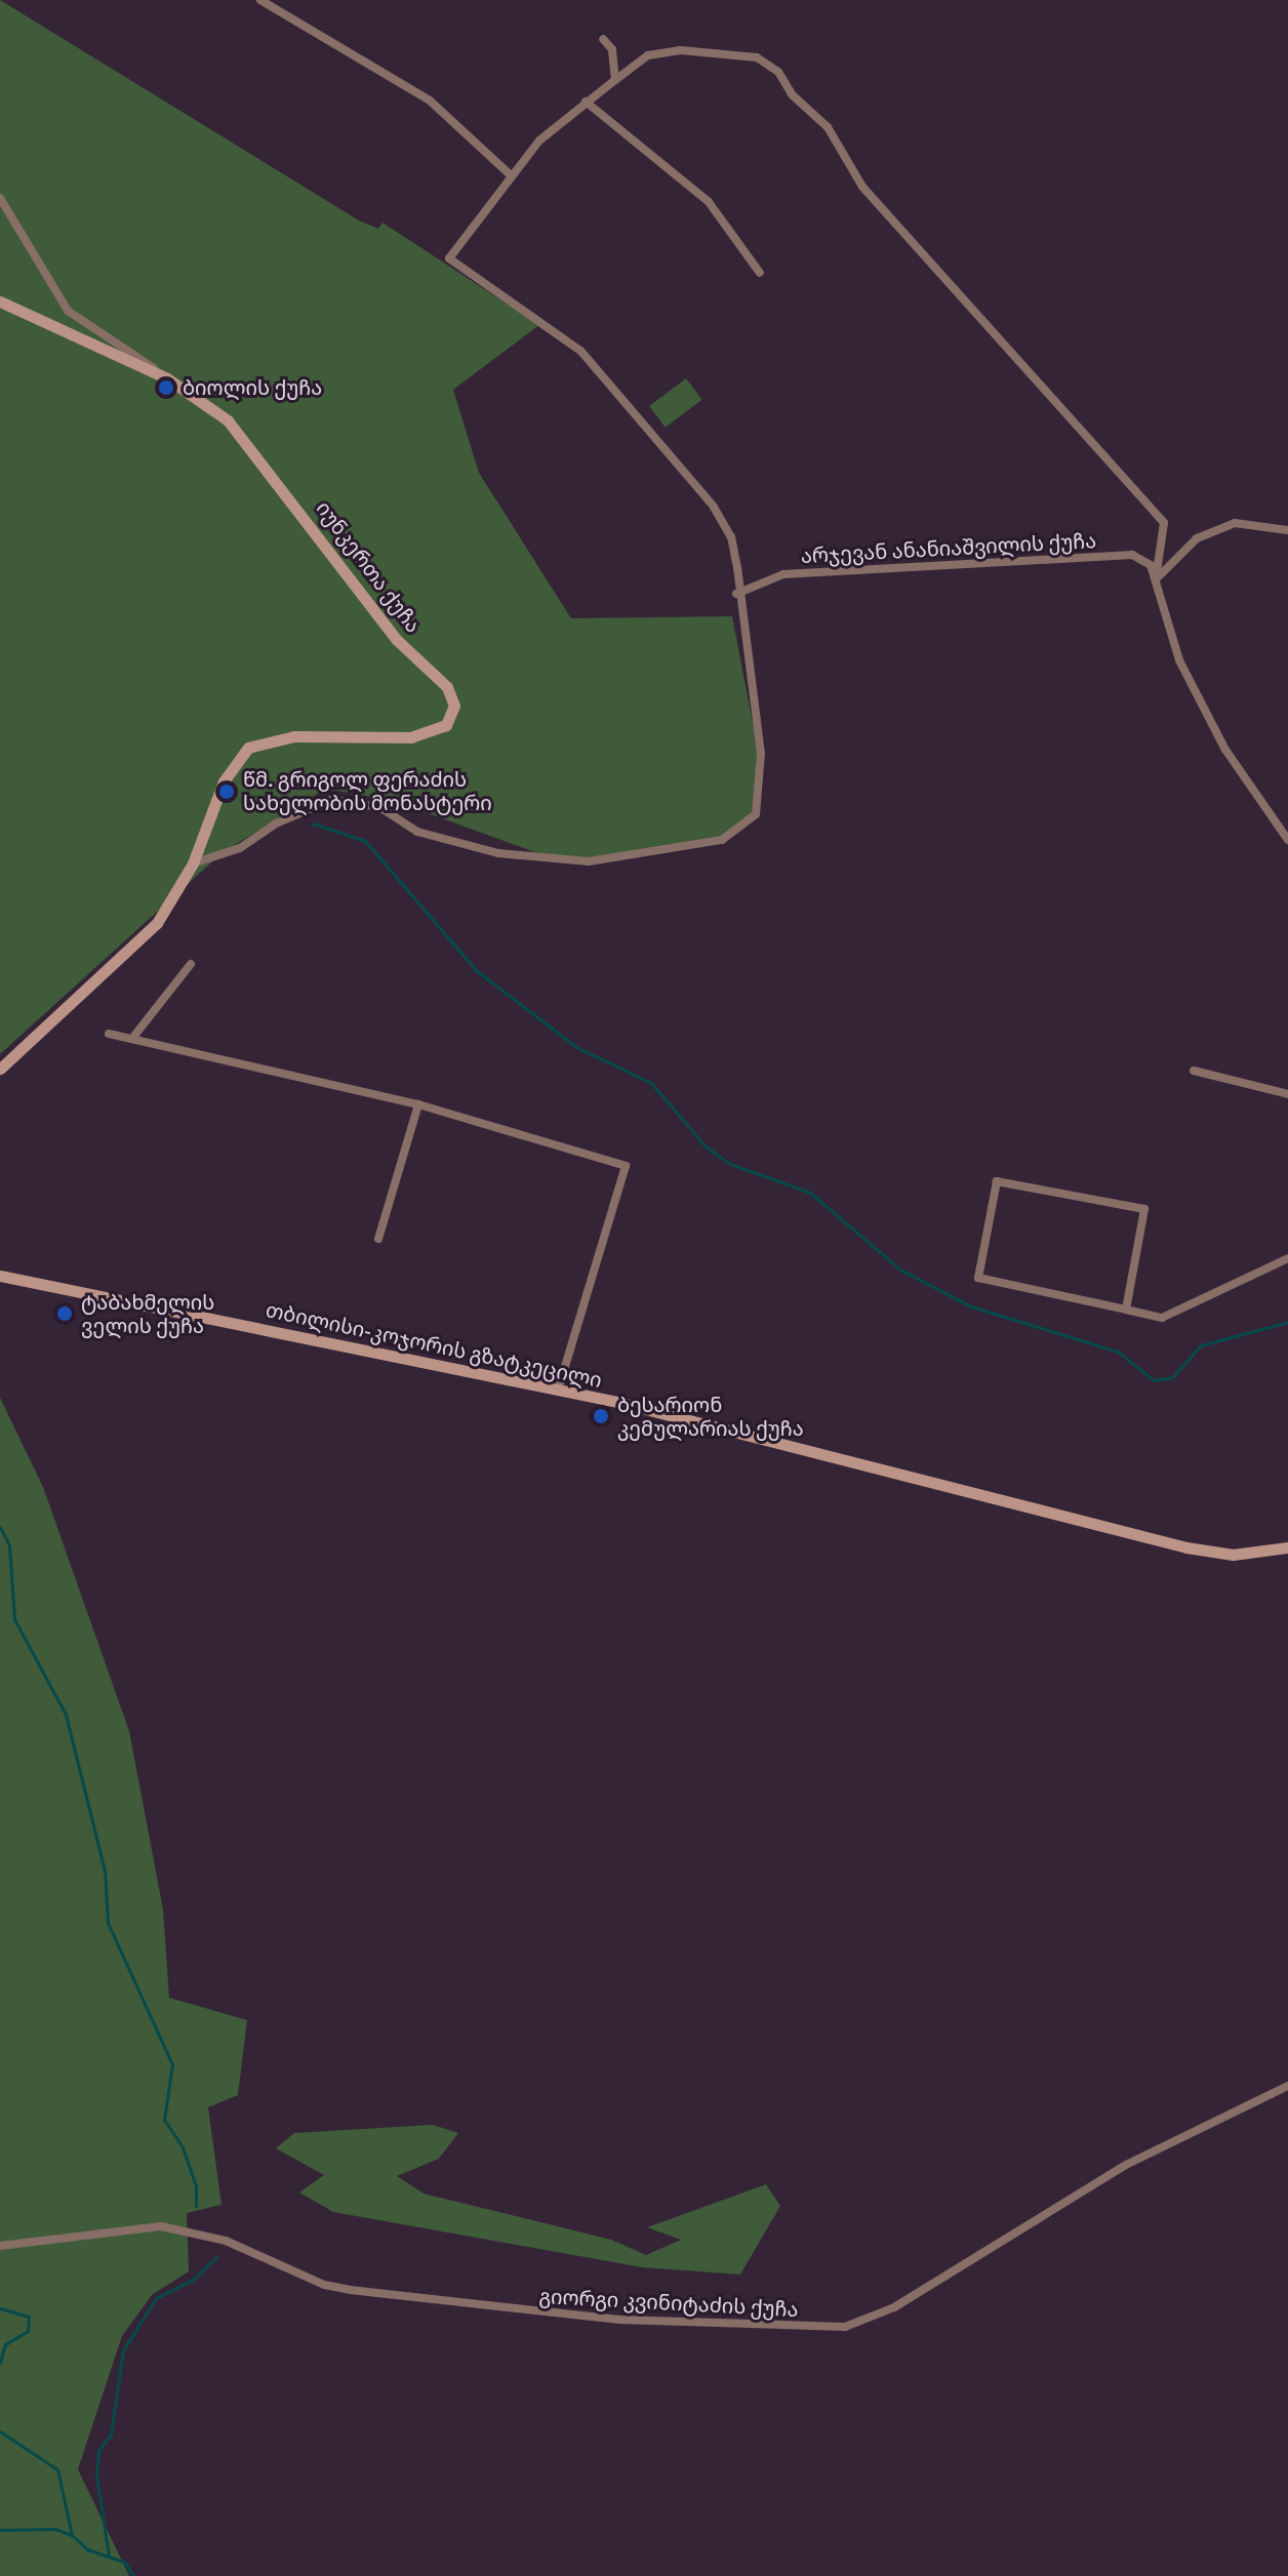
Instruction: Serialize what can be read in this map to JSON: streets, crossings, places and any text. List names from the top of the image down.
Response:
{
  "streets": {
    "main road": ["იუნკერთა ქუჩა", "თბილისი-კოჯორის გზატკეცილი"],
    "street": ["არჯევან ანანიაშვილის ქუჩა", "გიორგი კვინიტაძის ქუჩა"]
  },
  "places": [
    "ბიოლის ქუჩა",
    "წმ. გრიგოლ ფერაძის სახელობის მონასტერი",
    "ტაბახმელის ველის ქუჩა",
    "ბესარიონ კემულარიას ქუჩა"
  ]
}
